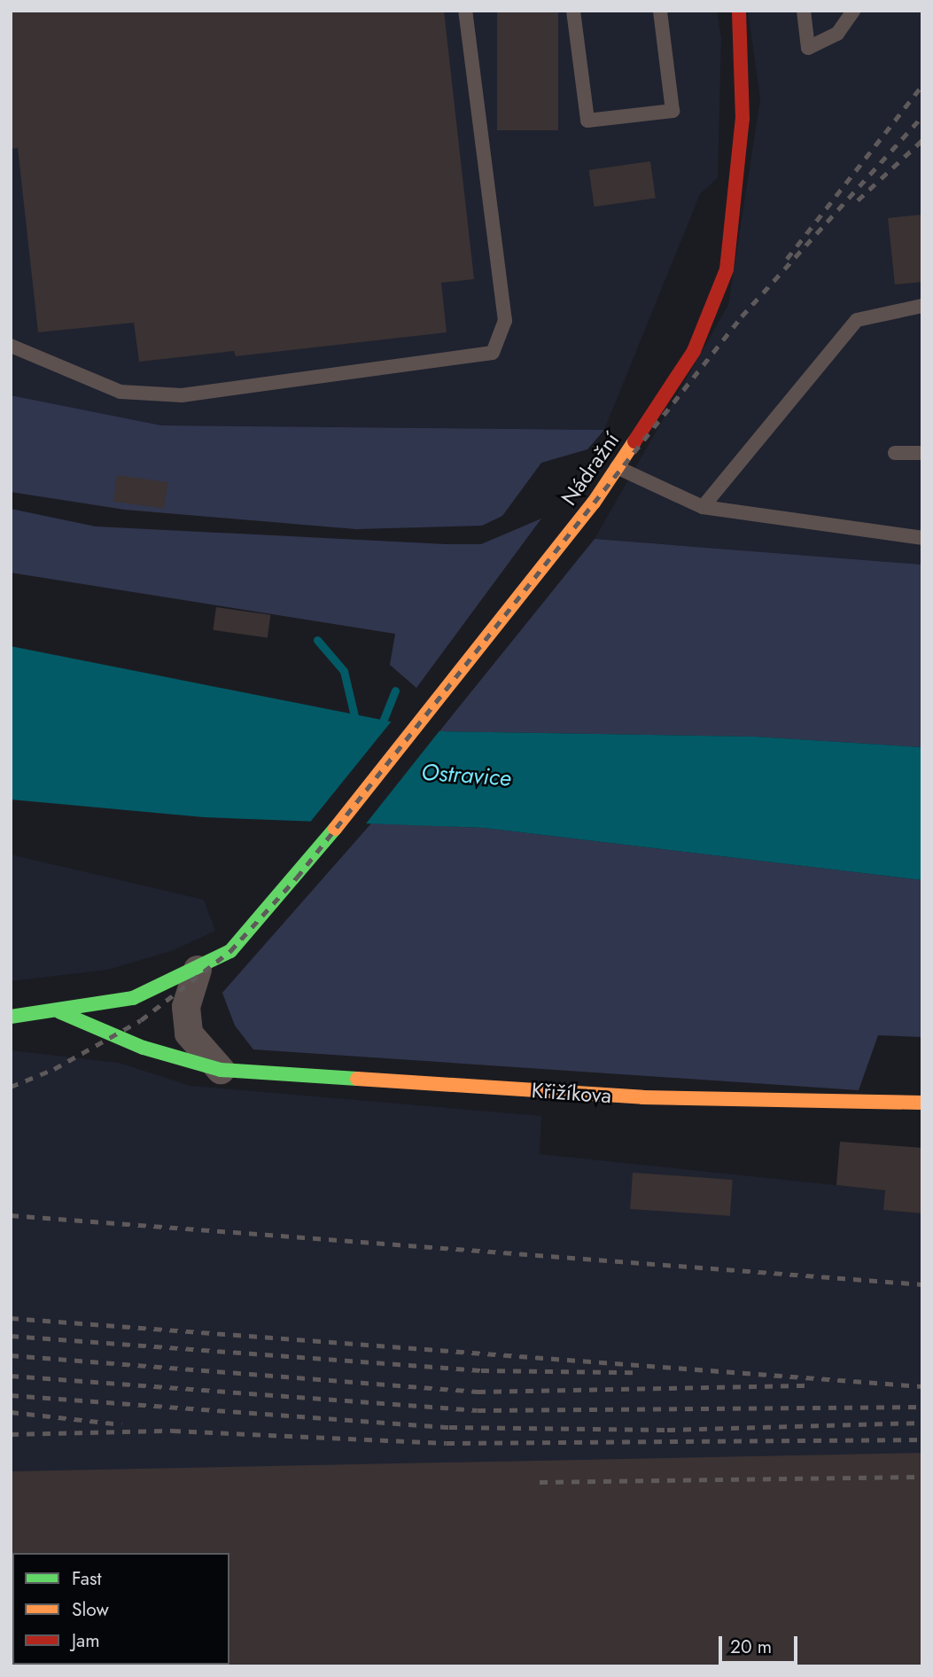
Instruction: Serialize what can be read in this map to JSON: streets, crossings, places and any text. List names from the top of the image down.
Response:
{
  "streets": {
    "street": ["Nádražní", "Křižíkova"]
  },
  "crossings": [
    ["Nádražní", "Křižíkova"]
  ],
  "water": ["Ostravice"],
  "legend": ["Fast", "Slow", "Jam"],
  "scale_bar": "20 m"
}
